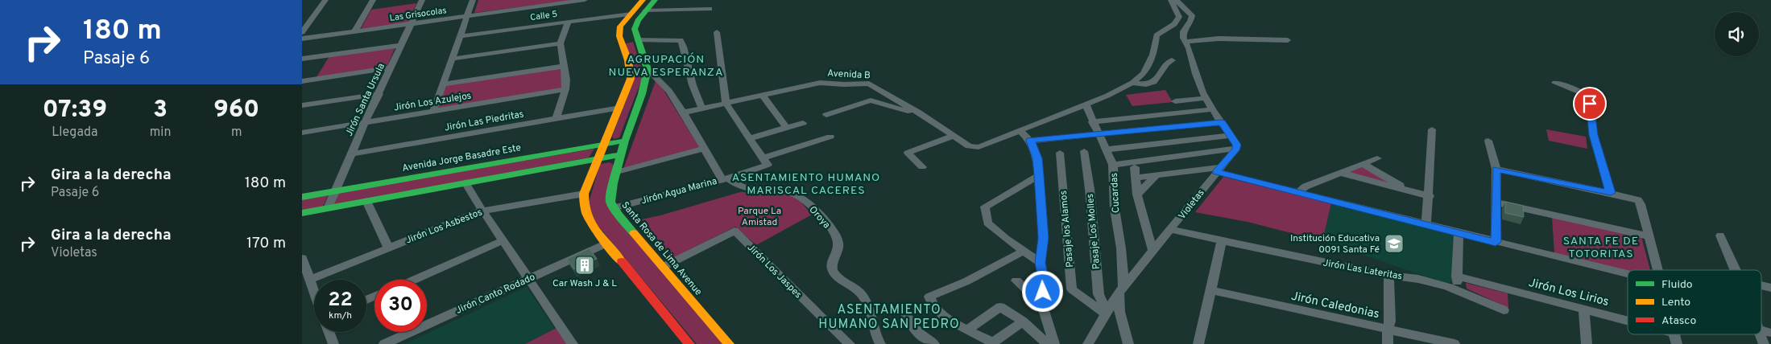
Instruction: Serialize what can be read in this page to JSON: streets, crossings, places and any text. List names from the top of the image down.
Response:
{
  "streets": {
    "main road": ["Avenida Jorge Basadre Este", "Santa Rosa de Lima Avenue"],
    "street": [
      "Las Grisocolas",
      "Calle 5",
      "Avenida B",
      "Jirón Santa Ursula",
      "Jirón Los Azulejos",
      "Jirón Las Piedritas",
      "Jirón Agua Marina",
      "Cucardas",
      "Violetas",
      "Oroya",
      "Jirón Los Asbestos",
      "Pasaje los Alamos",
      "Pasaje Los Molles",
      "Jirón Las Lateritas",
      "Jirón Los Jaspes",
      "Jirón Los Lirios",
      "Jirón Canto Rodado",
      "Jirón Caledonias"
    ]
  },
  "crossings": [
    ["Las Grisocolas", "Jirón Santa Ursula"],
    ["Avenida B", "Cucardas"],
    ["Jirón Santa Ursula", "Jirón Los Azulejos"],
    ["Jirón Santa Ursula", "Jirón Las Piedritas"],
    ["Jirón Santa Ursula", "Avenida Jorge Basadre Este"],
    ["Avenida Jorge Basadre Este", "Santa Rosa de Lima Avenue"],
    ["Jirón Agua Marina", "Oroya"],
    ["Jirón Agua Marina", "Santa Rosa de Lima Avenue"],
    ["Cucardas", "Violetas"],
    ["Violetas", "Pasaje los Alamos"],
    ["Violetas", "Pasaje Los Molles"],
    ["Violetas", "Jirón Las Lateritas"],
    ["Pasaje los Alamos", "Pasaje Los Molles"],
    ["Santa Rosa de Lima Avenue", "Jirón Los Jaspes"]
  ],
  "districts": [
    "AGRUPACIÓN NUEVA ESPERANZA",
    "ASENTAMIENTO HUMANO MARISCAL CACERES",
    "SANTA FE DE TOTORITAS",
    "ASENTAMIENTO HUMANO SAN PEDRO"
  ],
  "parks": ["Parque La Amistad"],
  "places": {
    "school or university": ["Institución Educativa 0091 Santa Fé"],
    "building": ["Car Wash J & L"]
  },
  "legend": ["Fluido", "Lento", "Atasco"],
  "page": {
    "turn": ["180 m", "Pasaje 6"],
    "eta": [
      "07:39",
      "Llegada",
      "3",
      "min",
      "960",
      "m"
    ],
    "list": [
      {
        "name": "Gira a la derecha",
        "note": "Pasaje 6",
        "value": "180 m"
      },
      {
        "name": "Gira a la derecha",
        "note": "Violetas",
        "value": "170 m"
      }
    ],
    "speed": "22 km/h",
    "limit": "30"
  }
}
